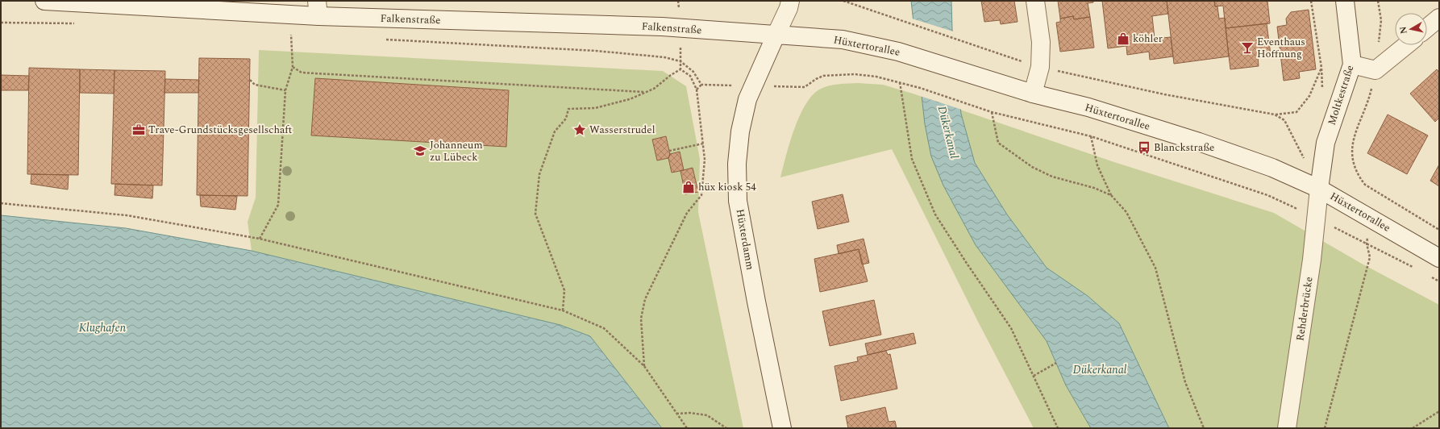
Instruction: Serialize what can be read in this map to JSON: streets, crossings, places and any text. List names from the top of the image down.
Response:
{
  "streets": {
    "main road": [
      "Falkenstraße",
      "Hüxtertorallee",
      "Moltkestraße",
      "Hüxterdamm",
      "Rehderbrücke"
    ]
  },
  "crossings": [
    ["Falkenstraße", "Hüxtertorallee"],
    ["Falkenstraße", "Hüxterdamm"],
    ["Hüxtertorallee", "Moltkestraße"],
    ["Hüxtertorallee", "Hüxterdamm"],
    ["Hüxtertorallee", "Rehderbrücke"],
    ["Moltkestraße", "Rehderbrücke"]
  ],
  "water": ["Dükerkanal", "Klughafen"],
  "places": {
    "shop": ["köhler", "hüx kiosk 54"],
    "bar": ["Eventhaus Hoffnung"],
    "office": ["Trave-Grundstücksgesellschaft"],
    "place": ["Wasserstrudel"],
    "bus stop": ["Blanckstraße"],
    "school or university": ["Johanneum zu Lübeck"]
  },
  "north": "left"
}
